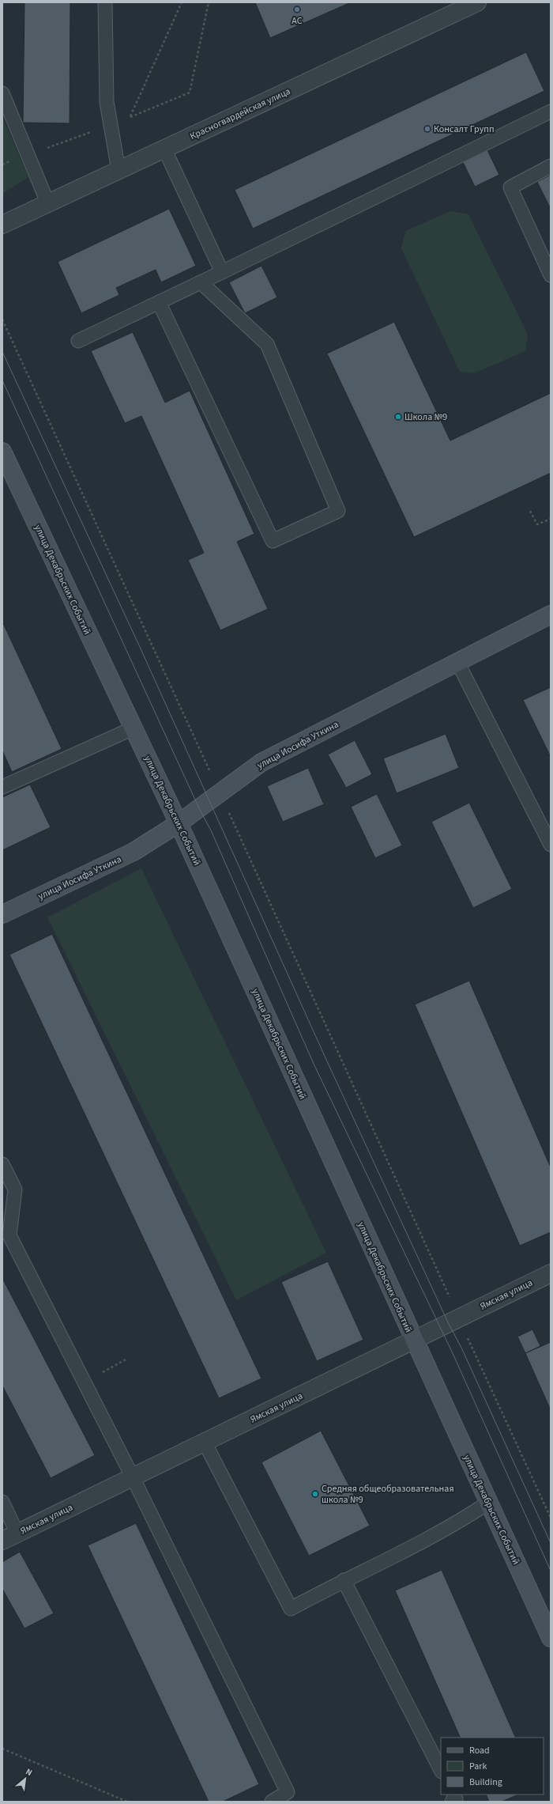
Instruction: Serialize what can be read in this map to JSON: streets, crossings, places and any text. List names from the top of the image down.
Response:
{
  "streets": {
    "main road": ["улица Декабрьских Событий", "улица Иосифа Уткина"],
    "street": ["Красногвардейская улица", "Ямская улица"]
  },
  "crossings": [
    ["улица Декабрьских Событий", "улица Иосифа Уткина"],
    ["улица Декабрьских Событий", "Ямская улица"]
  ],
  "places": [
    "АС",
    "Консалт Групп",
    "Школа №9",
    "Средняя общеобразовательная школа №9"
  ],
  "legend": ["Road", "Park", "Building"],
  "north": "top right"
}
